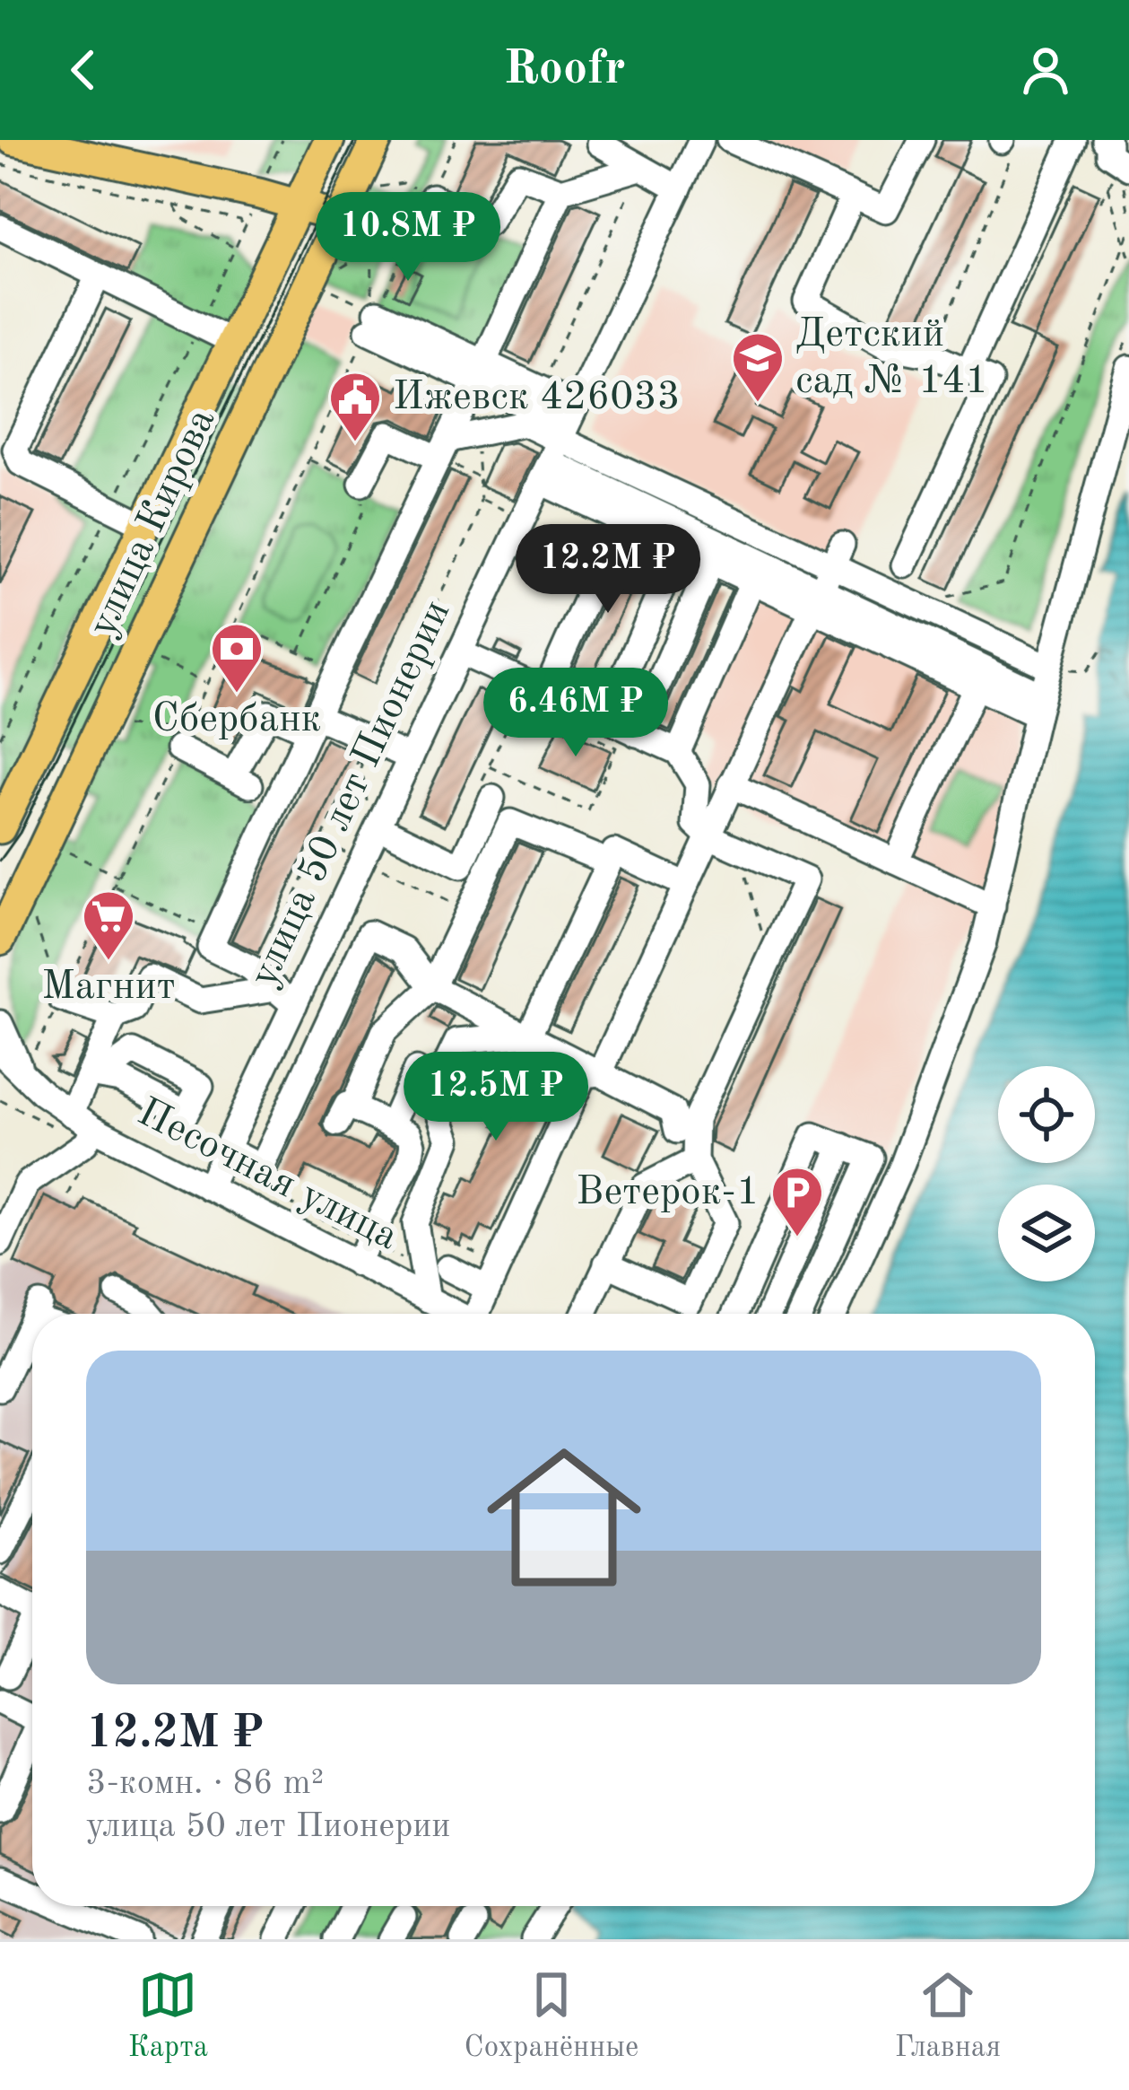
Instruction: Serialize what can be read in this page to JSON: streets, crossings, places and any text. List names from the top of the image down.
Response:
{
  "streets": {
    "main road": ["улица Кирова"],
    "street": ["улица 50 лет Пионерии", "Песочная улица"]
  },
  "crossings": [
    ["улица 50 лет Пионерии", "Песочная улица"]
  ],
  "places": {
    "school or university": ["Детский сад № 141"],
    "public building": ["Ижевск 426033"],
    "bank": ["Сбербанк"],
    "supermarket": ["Магнит"],
    "parking": ["Ветерок-1"]
  },
  "page": {
    "header": "Roofr",
    "price": [
      "10.8M ₽",
      "12.2M ₽",
      "6.46M ₽",
      "12.5M ₽"
    ],
    "list": [
      {
        "name": "12.2M ₽",
        "note": "3-комн. · 86 m² · улица 50 лет Пионерии"
      }
    ],
    "tabs": ["Карта", "Сохранённые", "Главная"]
  }
}
